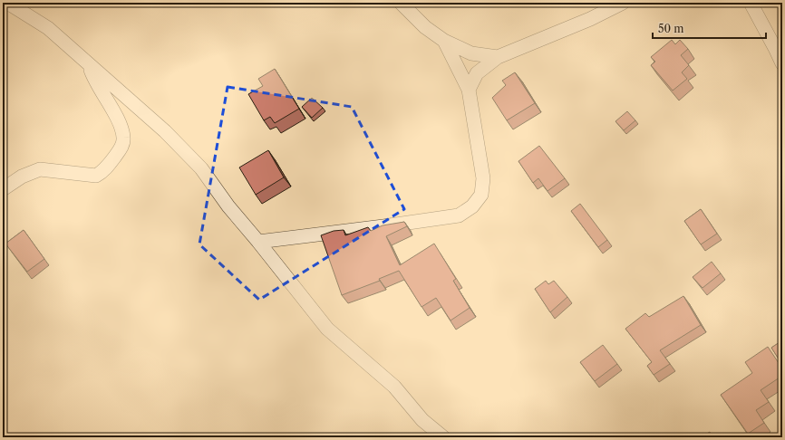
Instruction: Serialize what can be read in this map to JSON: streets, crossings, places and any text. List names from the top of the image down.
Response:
{
  "scale_bar": "50 m"
}
